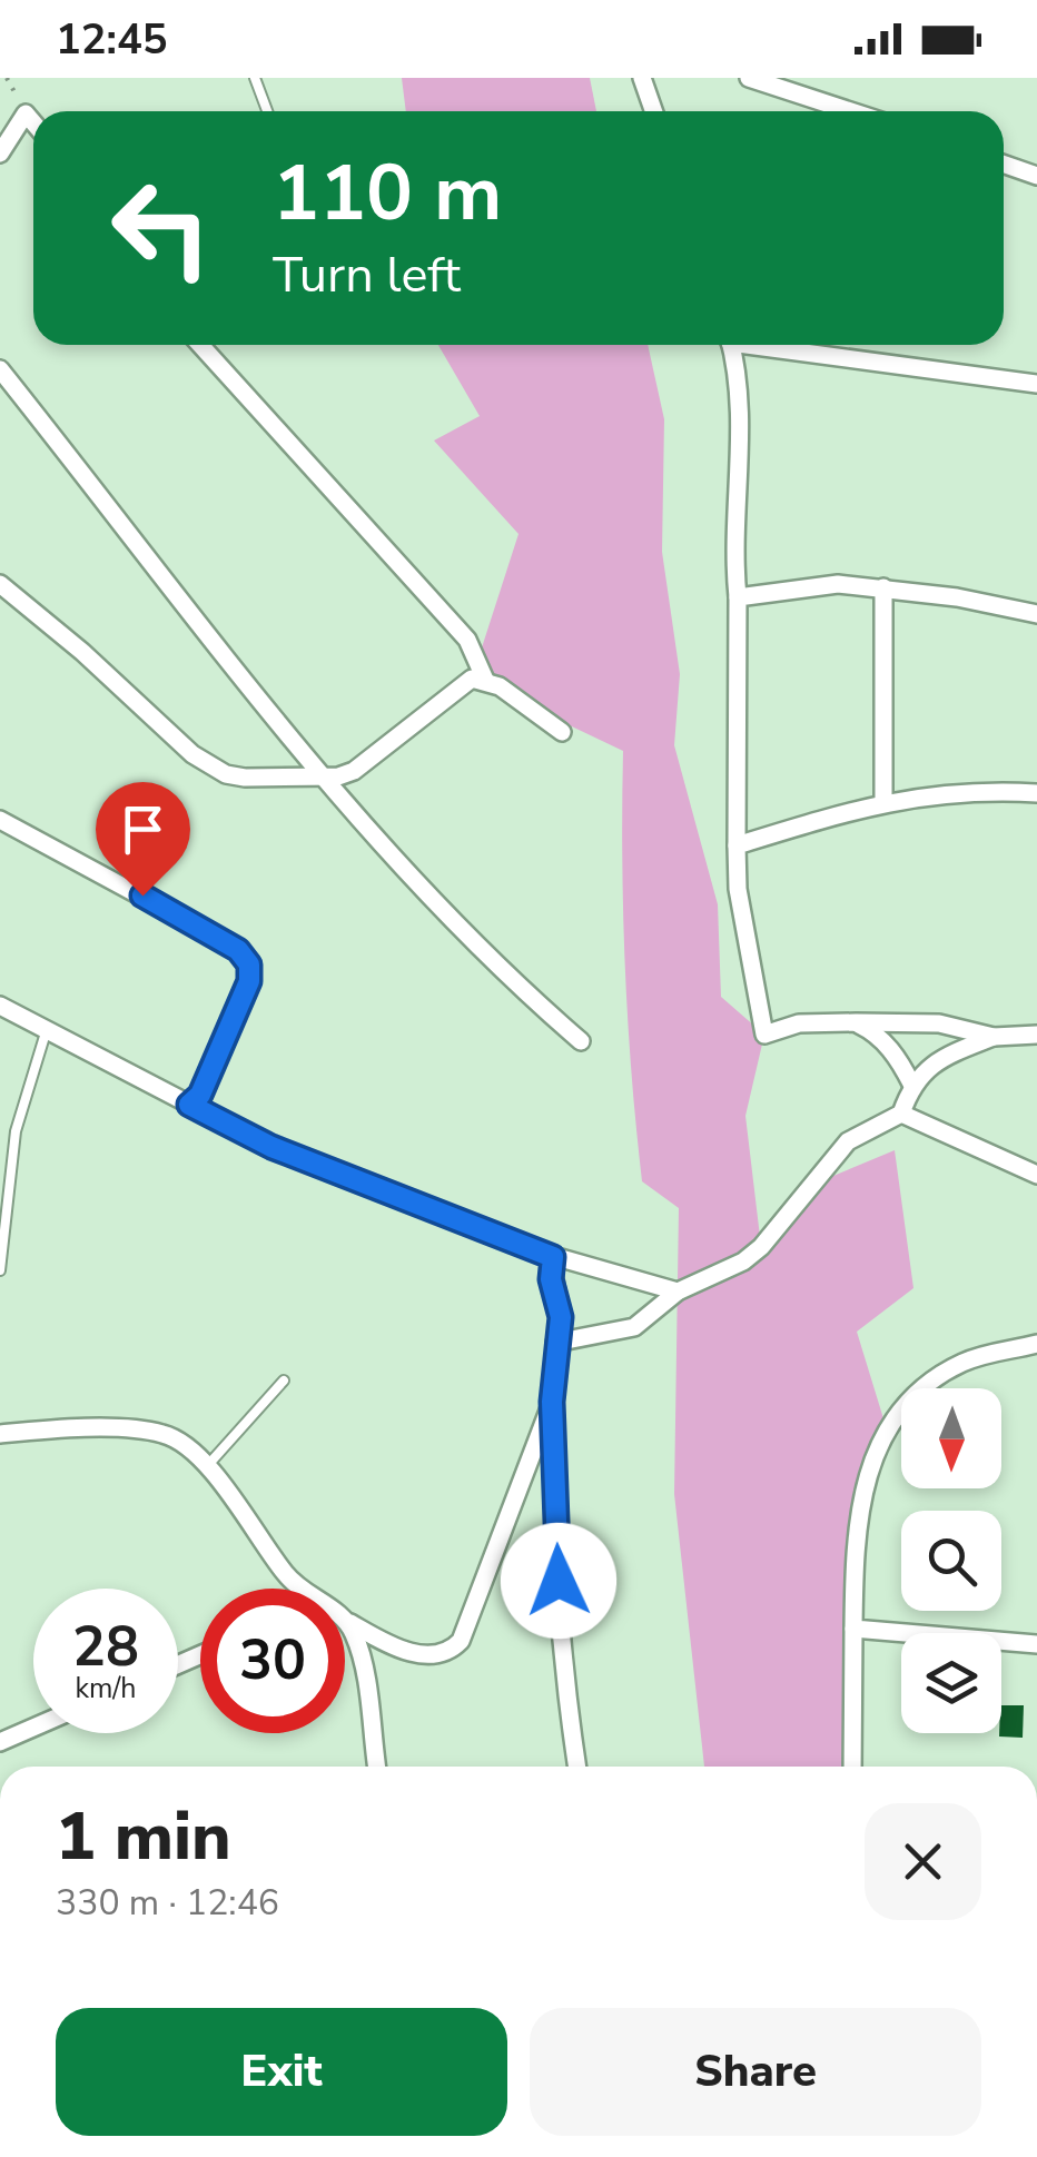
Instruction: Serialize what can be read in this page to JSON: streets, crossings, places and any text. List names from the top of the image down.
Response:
{
  "north": "bottom",
  "page": {
    "status": "12:45",
    "turn": ["110 m", "Turn left"],
    "speed": "28 km/h",
    "limit": "30",
    "heading": ["1 min", "330 m · 12:46"],
    "buttons": ["Exit", "Share"]
  }
}
